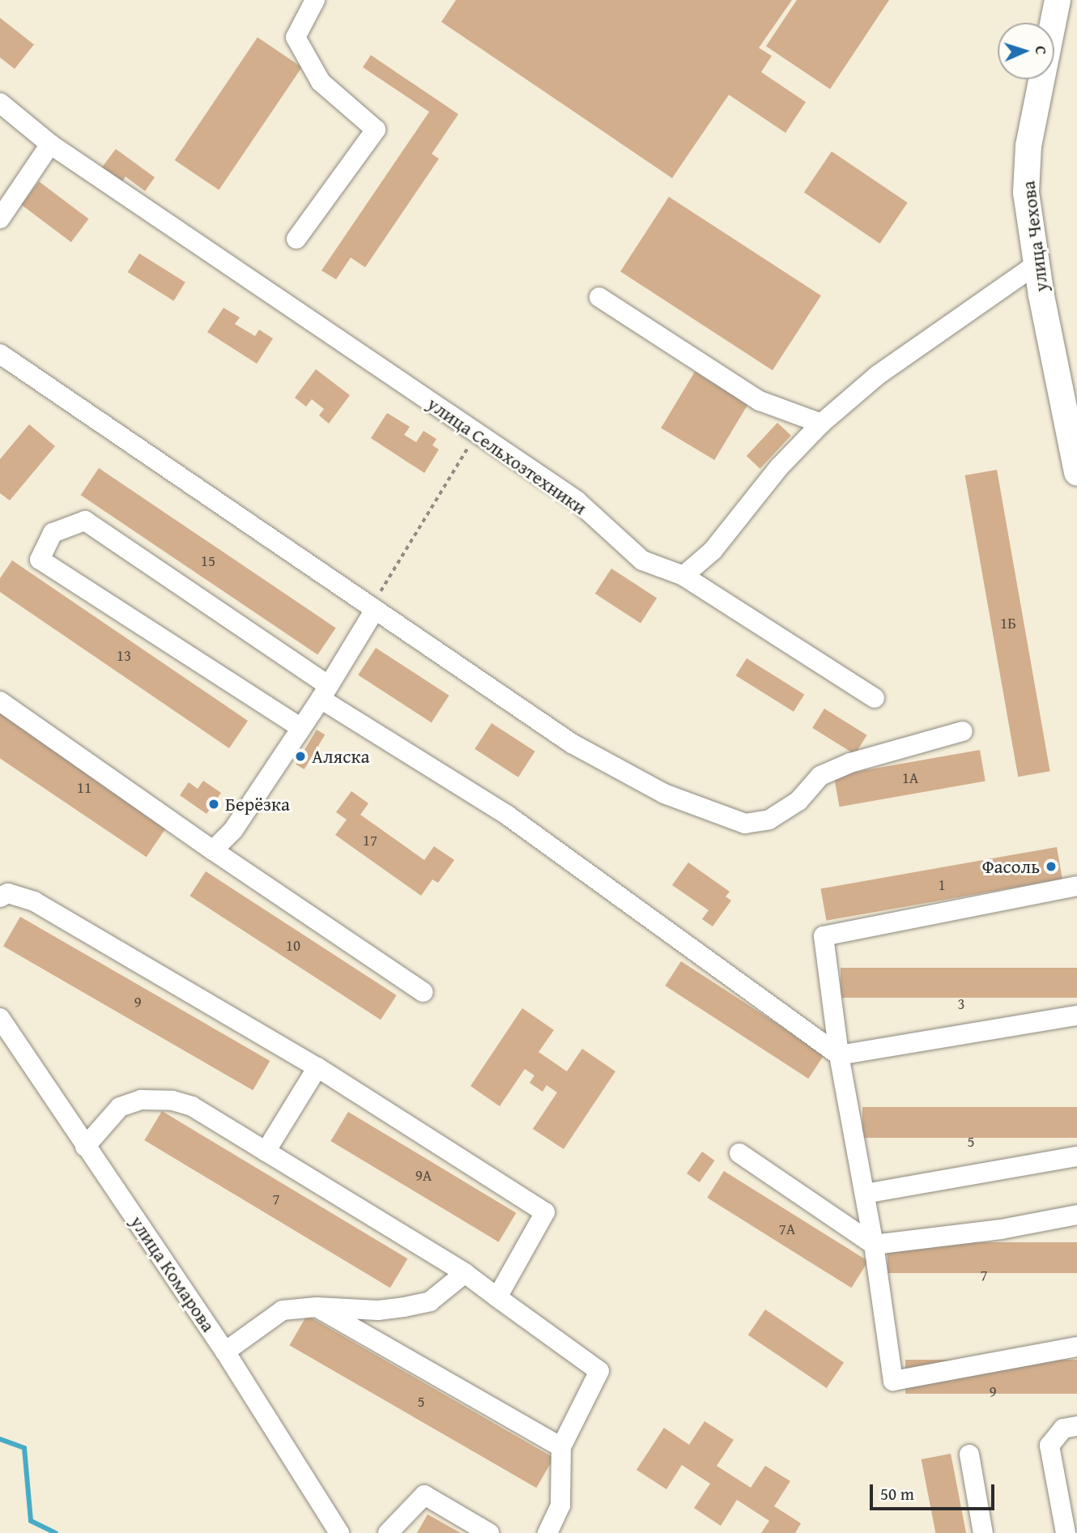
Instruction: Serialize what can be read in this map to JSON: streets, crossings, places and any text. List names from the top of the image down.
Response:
{
  "streets": {
    "main road": ["улица Чехова"],
    "street": ["улица Сельхозтехники", "улица Комарова"]
  },
  "places": ["Аляска", "Берёзка", "Фасоль"],
  "house_numbers": [
    "15",
    "1Б",
    "13",
    "1А",
    "11",
    "17",
    "1",
    "10",
    "9",
    "3",
    "5",
    "9А",
    "7",
    "7А",
    "7",
    "9",
    "5"
  ],
  "scale_bar": "50 m",
  "north": "right"
}
